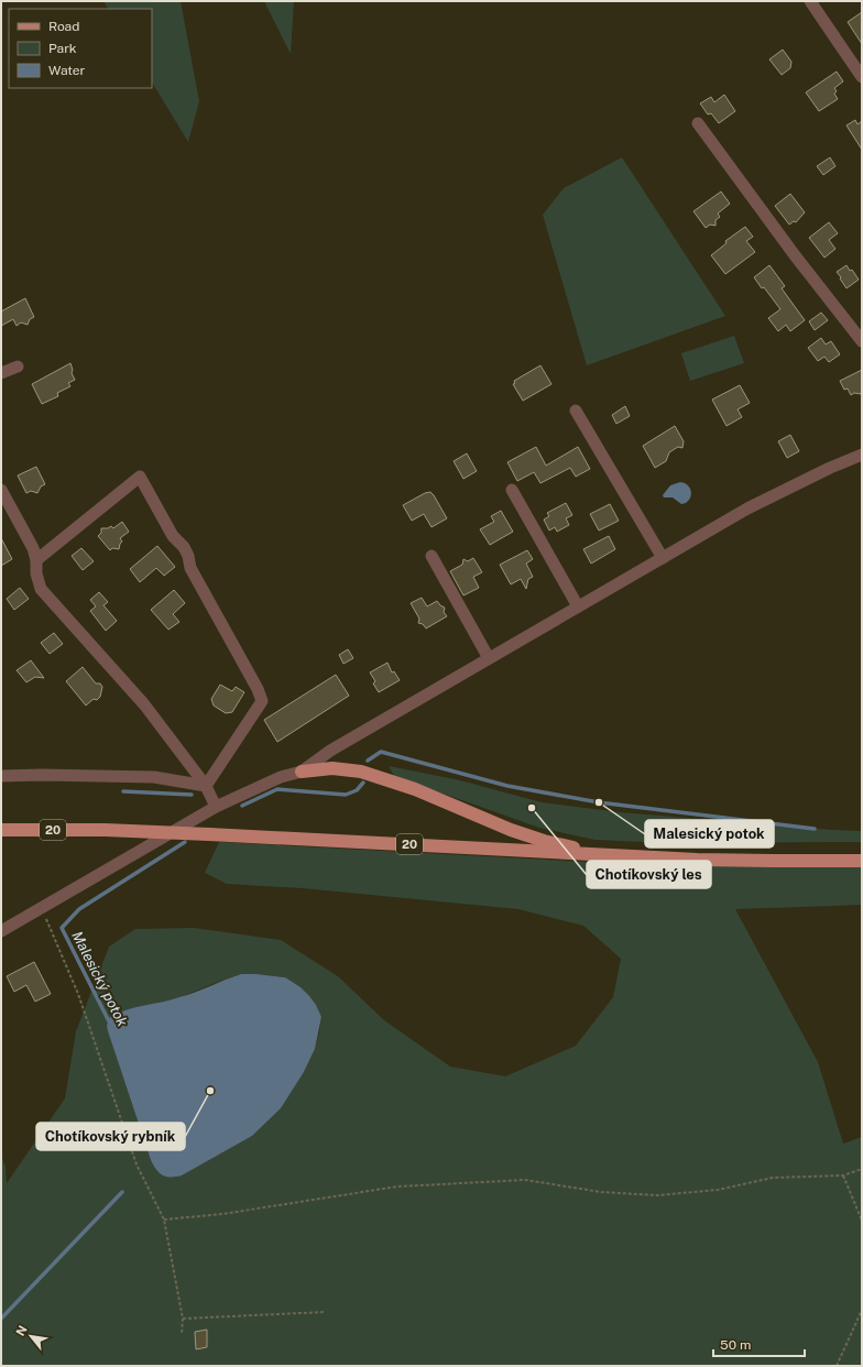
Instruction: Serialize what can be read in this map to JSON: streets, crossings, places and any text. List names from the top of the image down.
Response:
{
  "streets": {
    "main road": ["20"]
  },
  "water": ["Malesický potok"],
  "places": ["Malesický potok", "Chotíkovský les", "Chotíkovský rybník"],
  "legend": ["Road", "Park", "Water"],
  "scale_bar": "50 m",
  "north": "top left"
}
